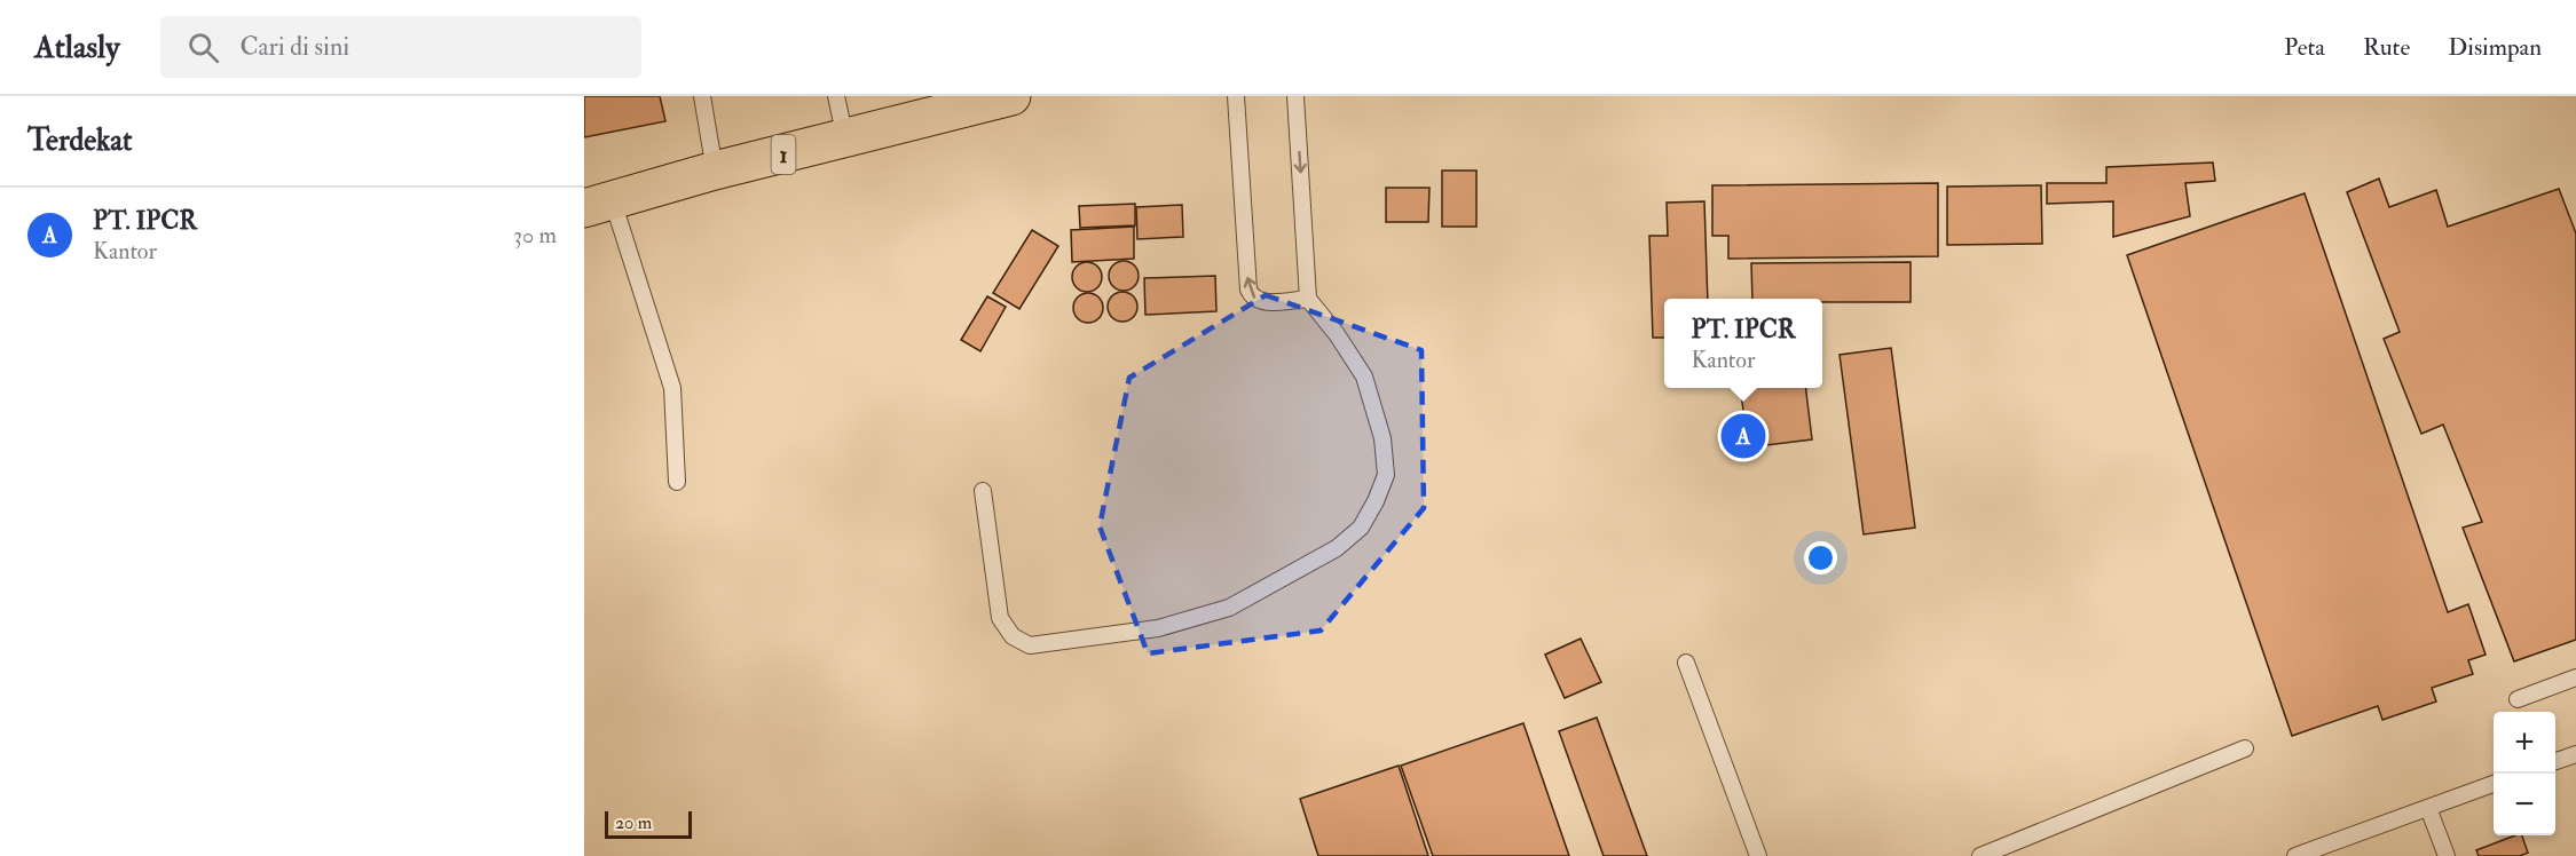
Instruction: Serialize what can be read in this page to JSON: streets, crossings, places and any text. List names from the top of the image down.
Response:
{
  "streets": {
    "highway": ["1"]
  },
  "scale_bar": "20 m",
  "page": {
    "header": "Atlasly",
    "search": "Cari di sini",
    "nav": ["Peta", "Rute", "Disimpan"],
    "heading": "Terdekat",
    "list": [
      {
        "mark": "A",
        "name": "PT. IPCR",
        "note": "Kantor",
        "value": "30 m"
      }
    ],
    "popup": ["PT. IPCR", "Kantor"],
    "pins": "A",
    "map_buttons": ["+", "−"],
    "scale": "20 m"
  }
}
